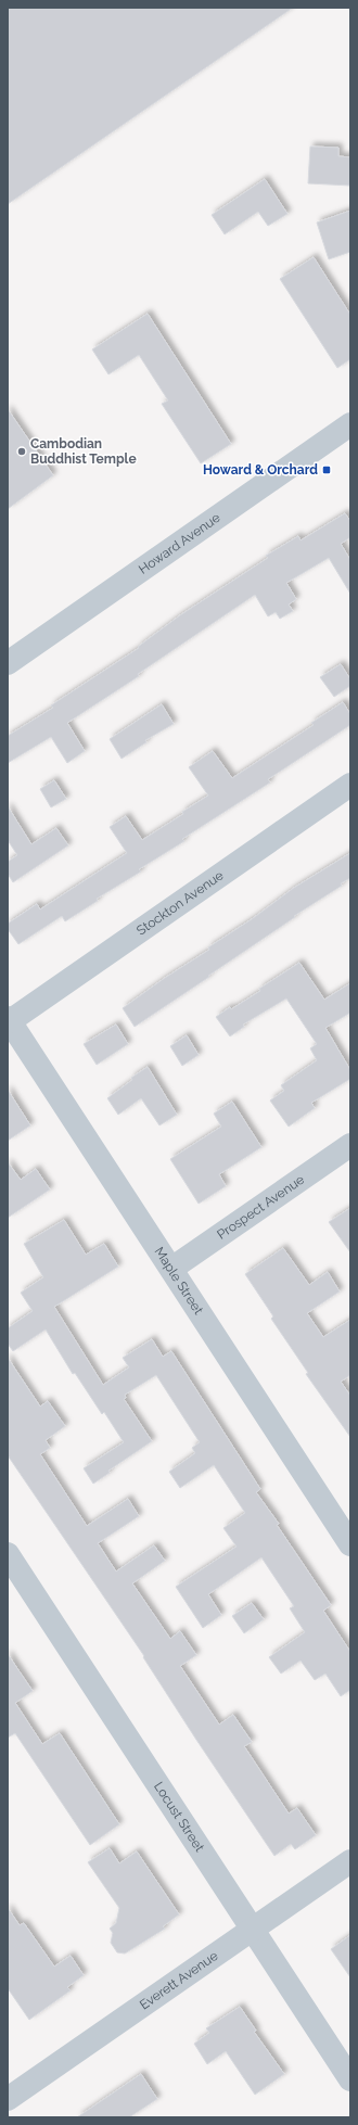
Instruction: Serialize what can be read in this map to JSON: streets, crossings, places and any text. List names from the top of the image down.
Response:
{
  "streets": {
    "street": [
      "Howard Avenue",
      "Stockton Avenue",
      "Prospect Avenue",
      "Maple Street",
      "Locust Street",
      "Everett Avenue"
    ]
  },
  "crossings": [
    ["Stockton Avenue", "Maple Street"],
    ["Prospect Avenue", "Maple Street"],
    ["Locust Street", "Everett Avenue"]
  ],
  "places": {
    "other": ["Cambodian Buddhist Temple"],
    "transit": ["Howard & Orchard"]
  }
}
